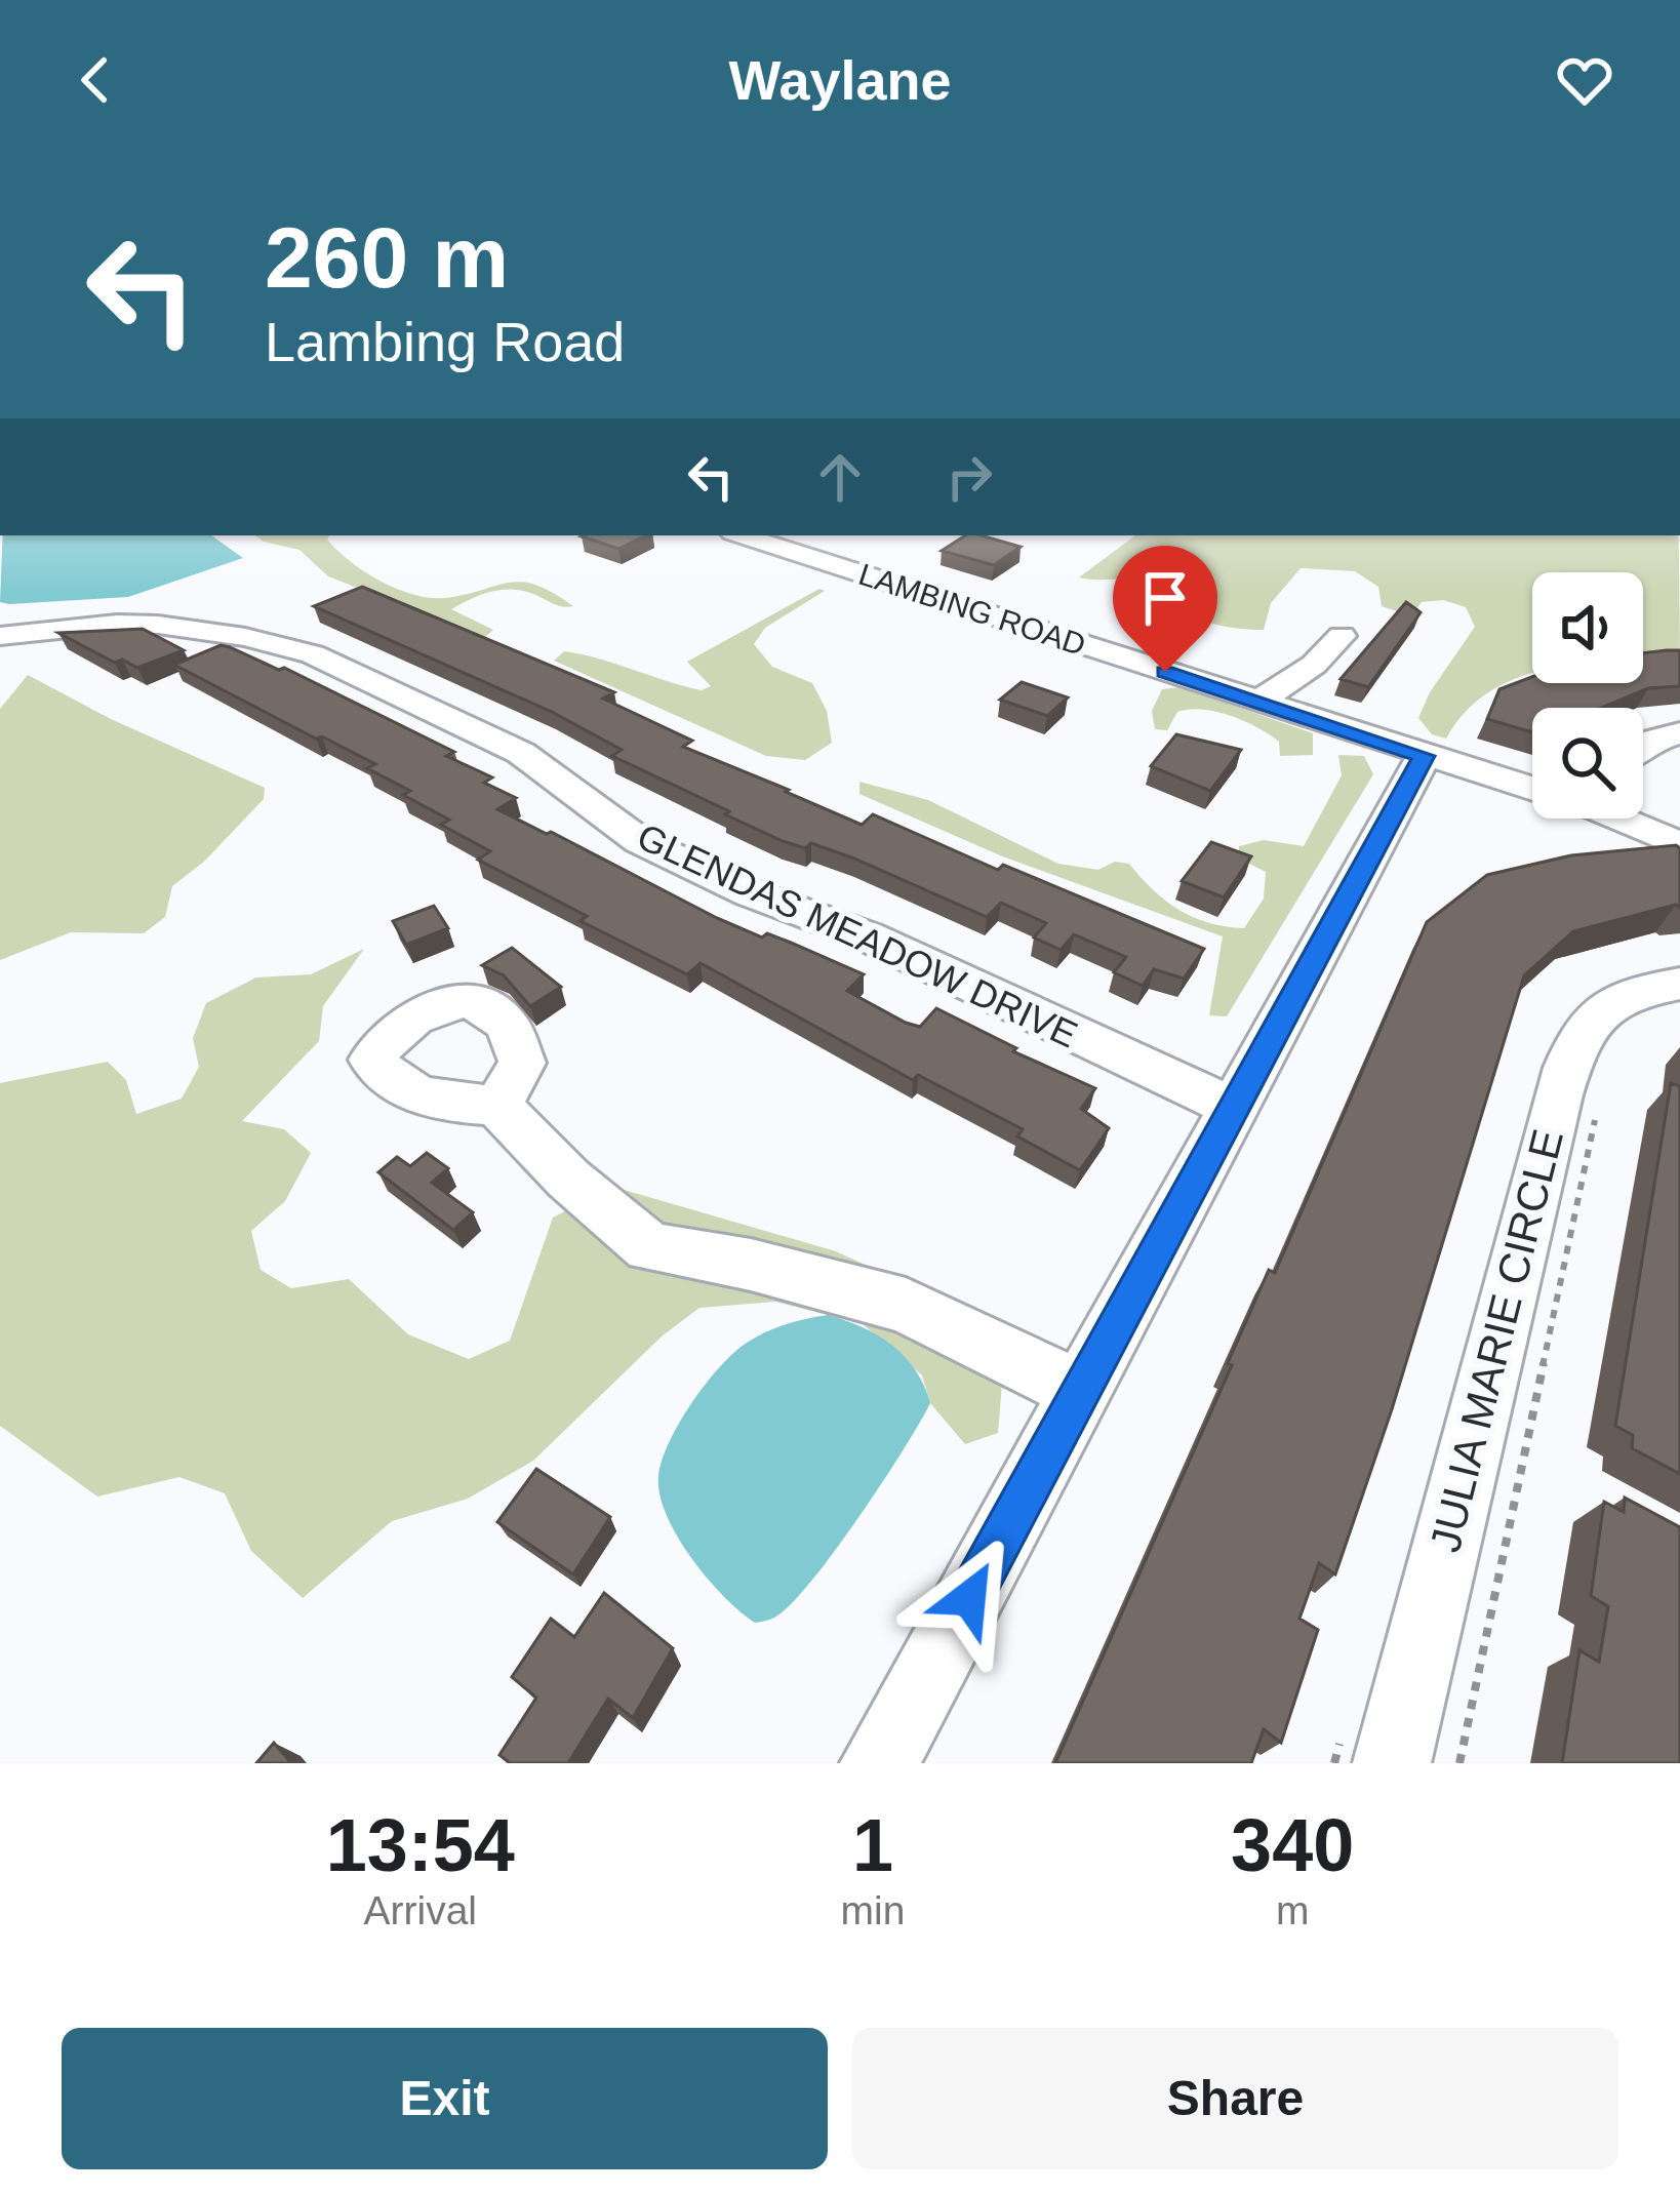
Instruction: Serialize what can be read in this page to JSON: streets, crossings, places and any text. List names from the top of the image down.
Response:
{
  "streets": {
    "street": ["LAMBING ROAD", "GLENDAS MEADOW DRIVE", "JULIA MARIE CIRCLE"]
  },
  "page": {
    "header": "Waylane",
    "turn": ["260 m", "Lambing Road"],
    "eta": [
      "13:54",
      "Arrival",
      "1",
      "min",
      "340",
      "m"
    ],
    "buttons": ["Exit", "Share"]
  }
}
